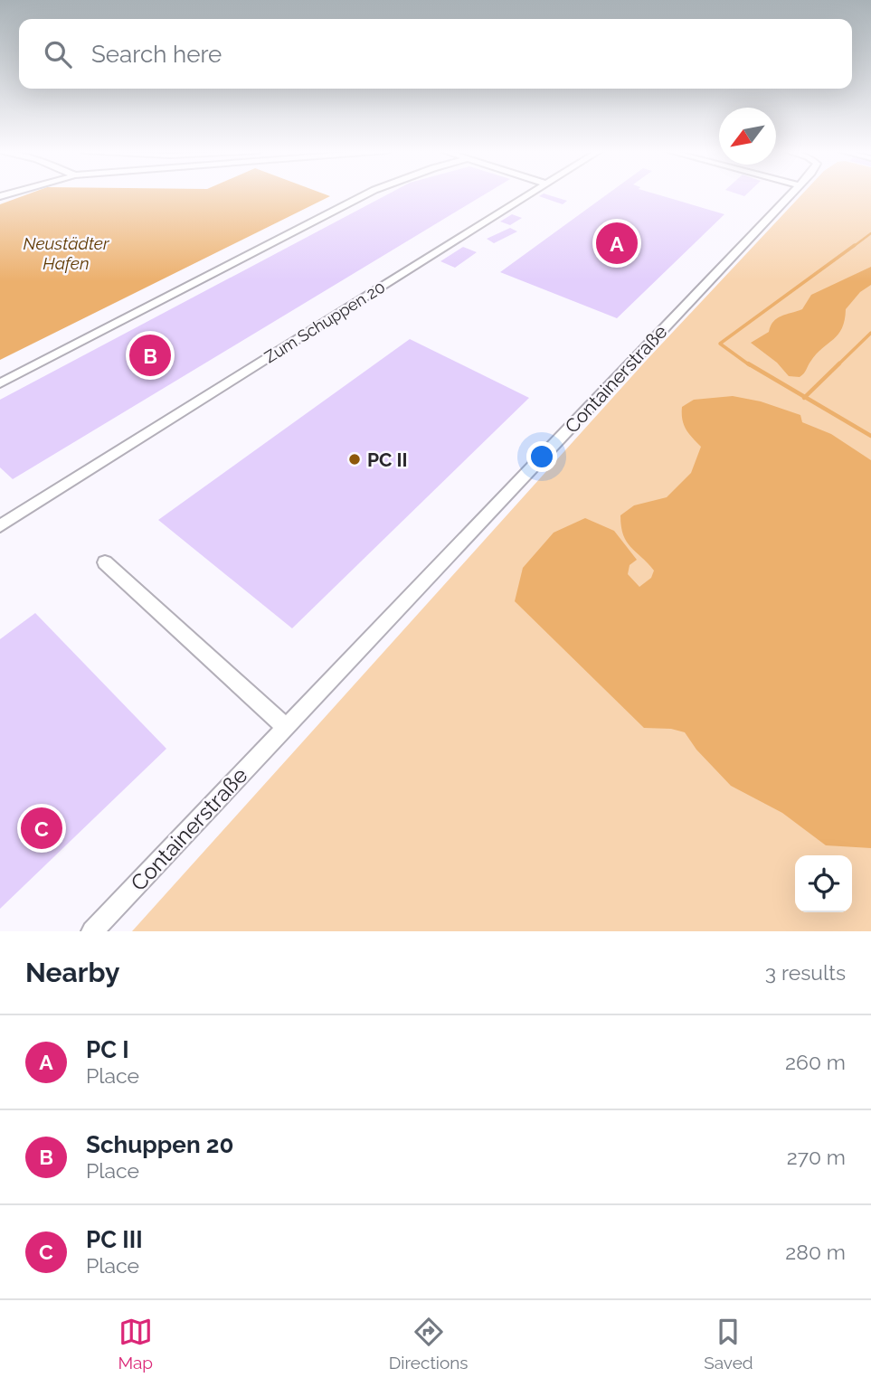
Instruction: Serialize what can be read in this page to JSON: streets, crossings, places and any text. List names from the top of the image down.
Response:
{
  "streets": {
    "street": ["Zum Schuppen 20", "Containerstraße"]
  },
  "water": ["Neustädter Hafen"],
  "places": ["PC II"],
  "north": "bottom left",
  "page": {
    "search": "Search here",
    "pins": ["A", "B", "C"],
    "heading": ["Nearby", "3 results"],
    "list": [
      {
        "mark": "A",
        "name": "PC I",
        "note": "Place",
        "value": "260 m"
      },
      {
        "mark": "B",
        "name": "Schuppen 20",
        "note": "Place",
        "value": "270 m"
      },
      {
        "mark": "C",
        "name": "PC III",
        "note": "Place",
        "value": "280 m"
      }
    ],
    "nav": ["Map", "Directions", "Saved"]
  }
}
